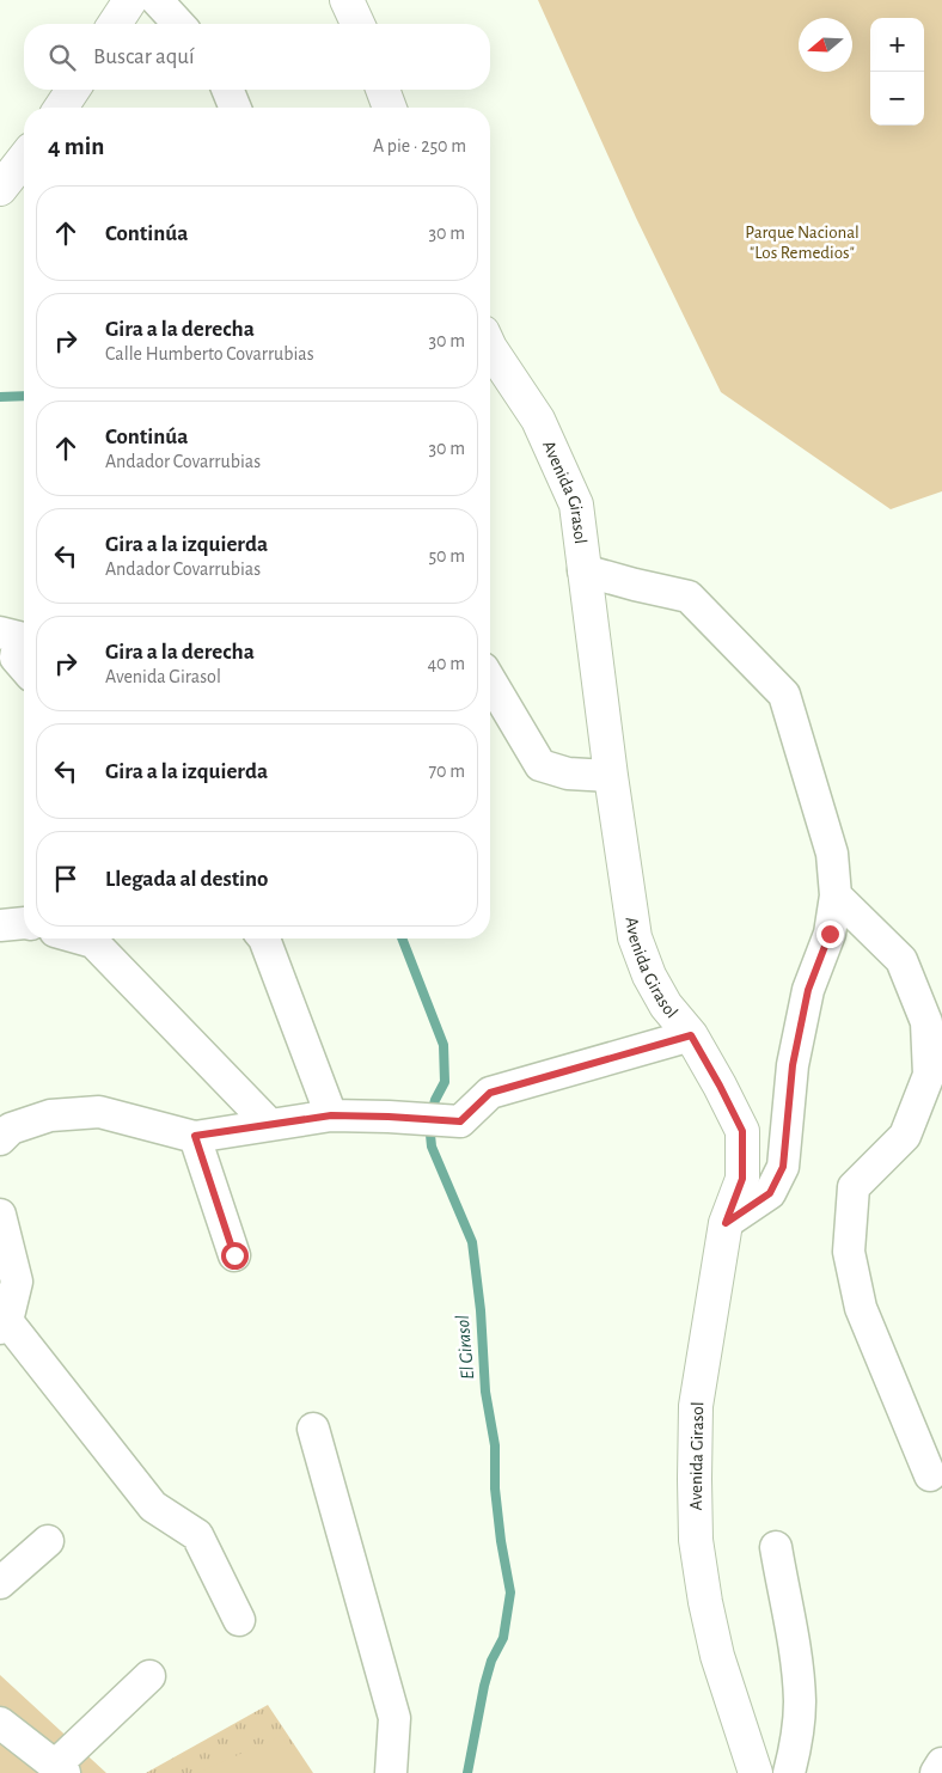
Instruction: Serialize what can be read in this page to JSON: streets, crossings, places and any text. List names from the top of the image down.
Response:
{
  "streets": {
    "street": ["Avenida Girasol"]
  },
  "water": ["El Girasol"],
  "parks": ["Parque Nacional \"Los Remedios\""],
  "north": "left",
  "page": {
    "map_buttons": ["+", "−"],
    "search": "Buscar aquí",
    "heading": ["4 min", "A pie · 250 m"],
    "list": [
      ["Continúa", "30 m"],
      ["Gira a la derecha", "Calle Humberto Covarrubias", "30 m"],
      ["Continúa", "Andador Covarrubias", "30 m"],
      ["Gira a la izquierda", "Andador Covarrubias", "50 m"],
      ["Gira a la derecha", "Avenida Girasol", "40 m"],
      ["Gira a la izquierda", "70 m"],
      "Llegada al destino"
    ]
  }
}
